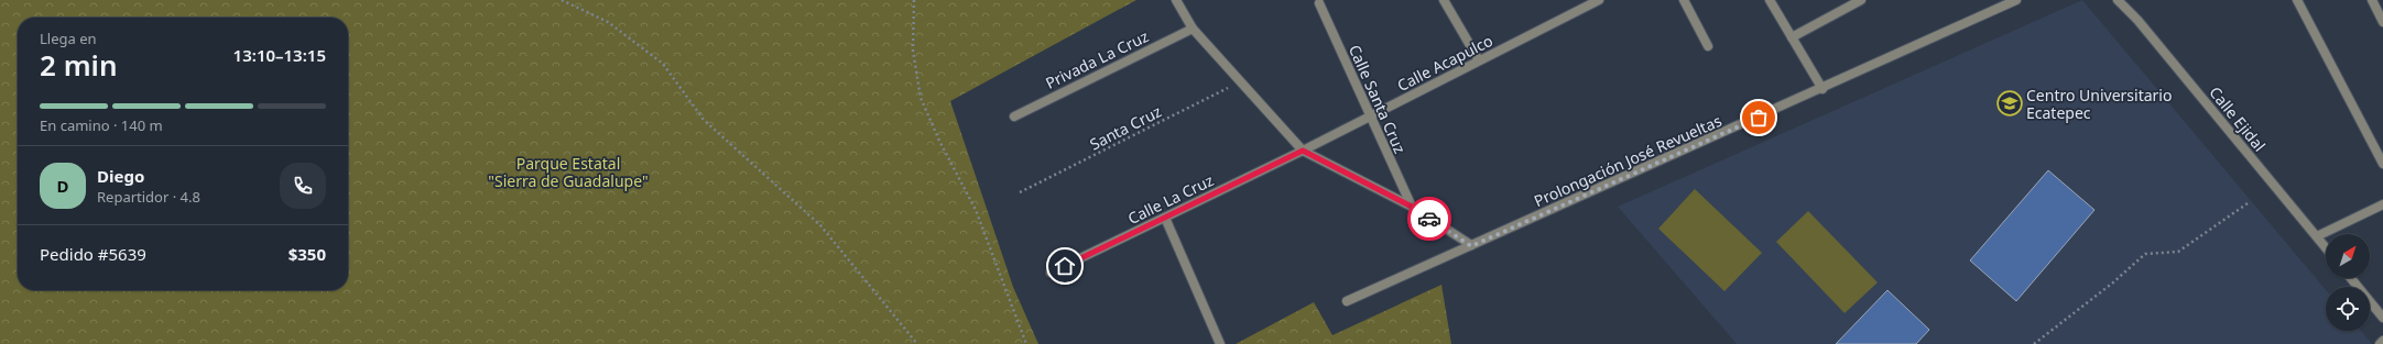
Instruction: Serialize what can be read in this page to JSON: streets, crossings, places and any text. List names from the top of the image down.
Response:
{
  "streets": {
    "street": [
      "Privada La Cruz",
      "Calle Acapulco",
      "Calle Santa Cruz",
      "Calle Ejidal",
      "Prolongación José Revueltas",
      "Calle La Cruz"
    ],
    "path": ["Santa Cruz"]
  },
  "crossings": [
    ["Calle Acapulco", "Calle Santa Cruz"],
    ["Calle Acapulco", "Calle La Cruz"]
  ],
  "parks": ["Parque Estatal \"Sierra de Guadalupe\""],
  "places": {
    "school or university": ["Centro Universitario Ecatepec"]
  },
  "north": "top right",
  "page": {
    "heading": ["2 min", "Llega en", "13:10–13:15"],
    "panel": [
      "Diego",
      "Repartidor · 4.8",
      "Pedido #5639",
      "$350"
    ],
    "bar": "En camino · 140 m",
    "round": "D"
  }
}
